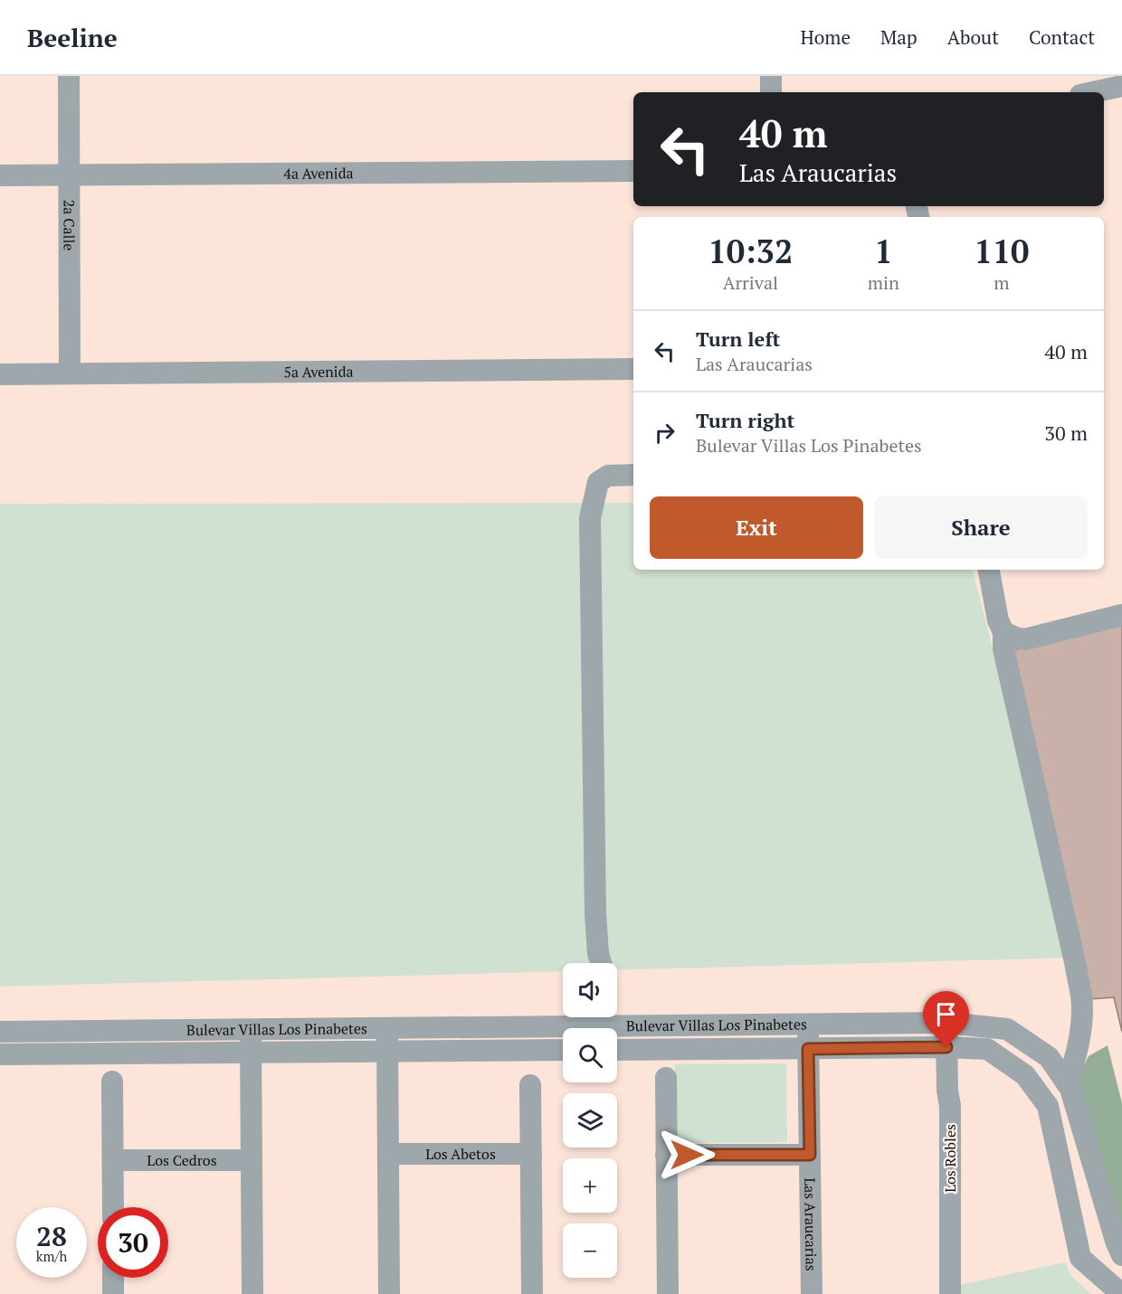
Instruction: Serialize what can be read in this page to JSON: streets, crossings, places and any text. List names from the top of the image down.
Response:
{
  "streets": {
    "street": [
      "4a Avenida",
      "2a Calle",
      "5a Avenida",
      "Bulevar Villas Los Pinabetes",
      "Los Abetos",
      "Los Robles",
      "Los Cedros",
      "Las Araucarias"
    ]
  },
  "crossings": [
    ["4a Avenida", "2a Calle"],
    ["2a Calle", "5a Avenida"],
    ["Bulevar Villas Los Pinabetes", "Los Robles"],
    ["Bulevar Villas Los Pinabetes", "Las Araucarias"]
  ],
  "page": {
    "header": "Beeline",
    "nav": [
      "Home",
      "Map",
      "About",
      "Contact"
    ],
    "turn": ["40 m", "Las Araucarias"],
    "eta": [
      "10:32",
      "Arrival",
      "1",
      "min",
      "110",
      "m"
    ],
    "list": [
      {
        "name": "Turn left",
        "note": "Las Araucarias",
        "value": "40 m"
      },
      {
        "name": "Turn right",
        "note": "Bulevar Villas Los Pinabetes",
        "value": "30 m"
      }
    ],
    "buttons": ["Exit", "Share"],
    "map_buttons": ["+", "−"],
    "speed": "28 km/h",
    "limit": "30"
  }
}
